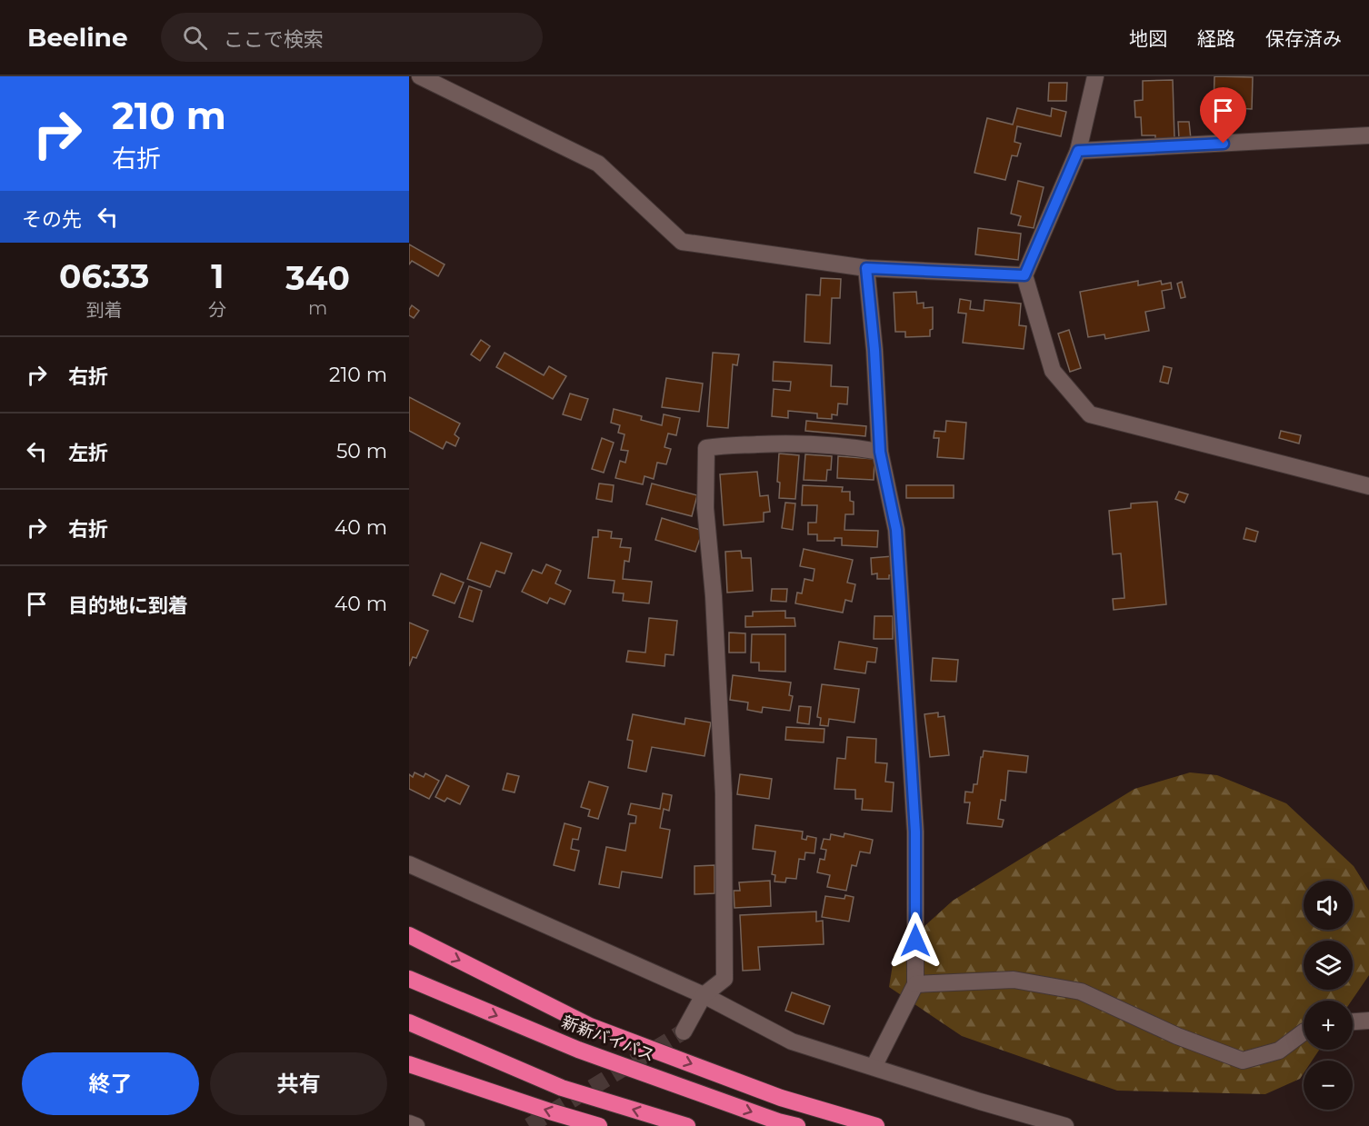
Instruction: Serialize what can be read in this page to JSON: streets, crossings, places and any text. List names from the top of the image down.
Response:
{
  "streets": {
    "highway": ["新新バイパス"]
  },
  "page": {
    "header": "Beeline",
    "search": "ここで検索",
    "nav": ["地図", "経路", "保存済み"],
    "turn": ["210 m", "右折"],
    "then": "その先",
    "eta": [
      "06:33",
      "到着",
      "1",
      "分",
      "340",
      "m"
    ],
    "list": [
      {
        "name": "右折",
        "value": "210 m"
      },
      {
        "name": "左折",
        "value": "50 m"
      },
      {
        "name": "右折",
        "value": "40 m"
      },
      {
        "name": "目的地に到着",
        "value": "40 m"
      }
    ],
    "map_buttons": ["+", "−"],
    "buttons": ["終了", "共有"]
  }
}
